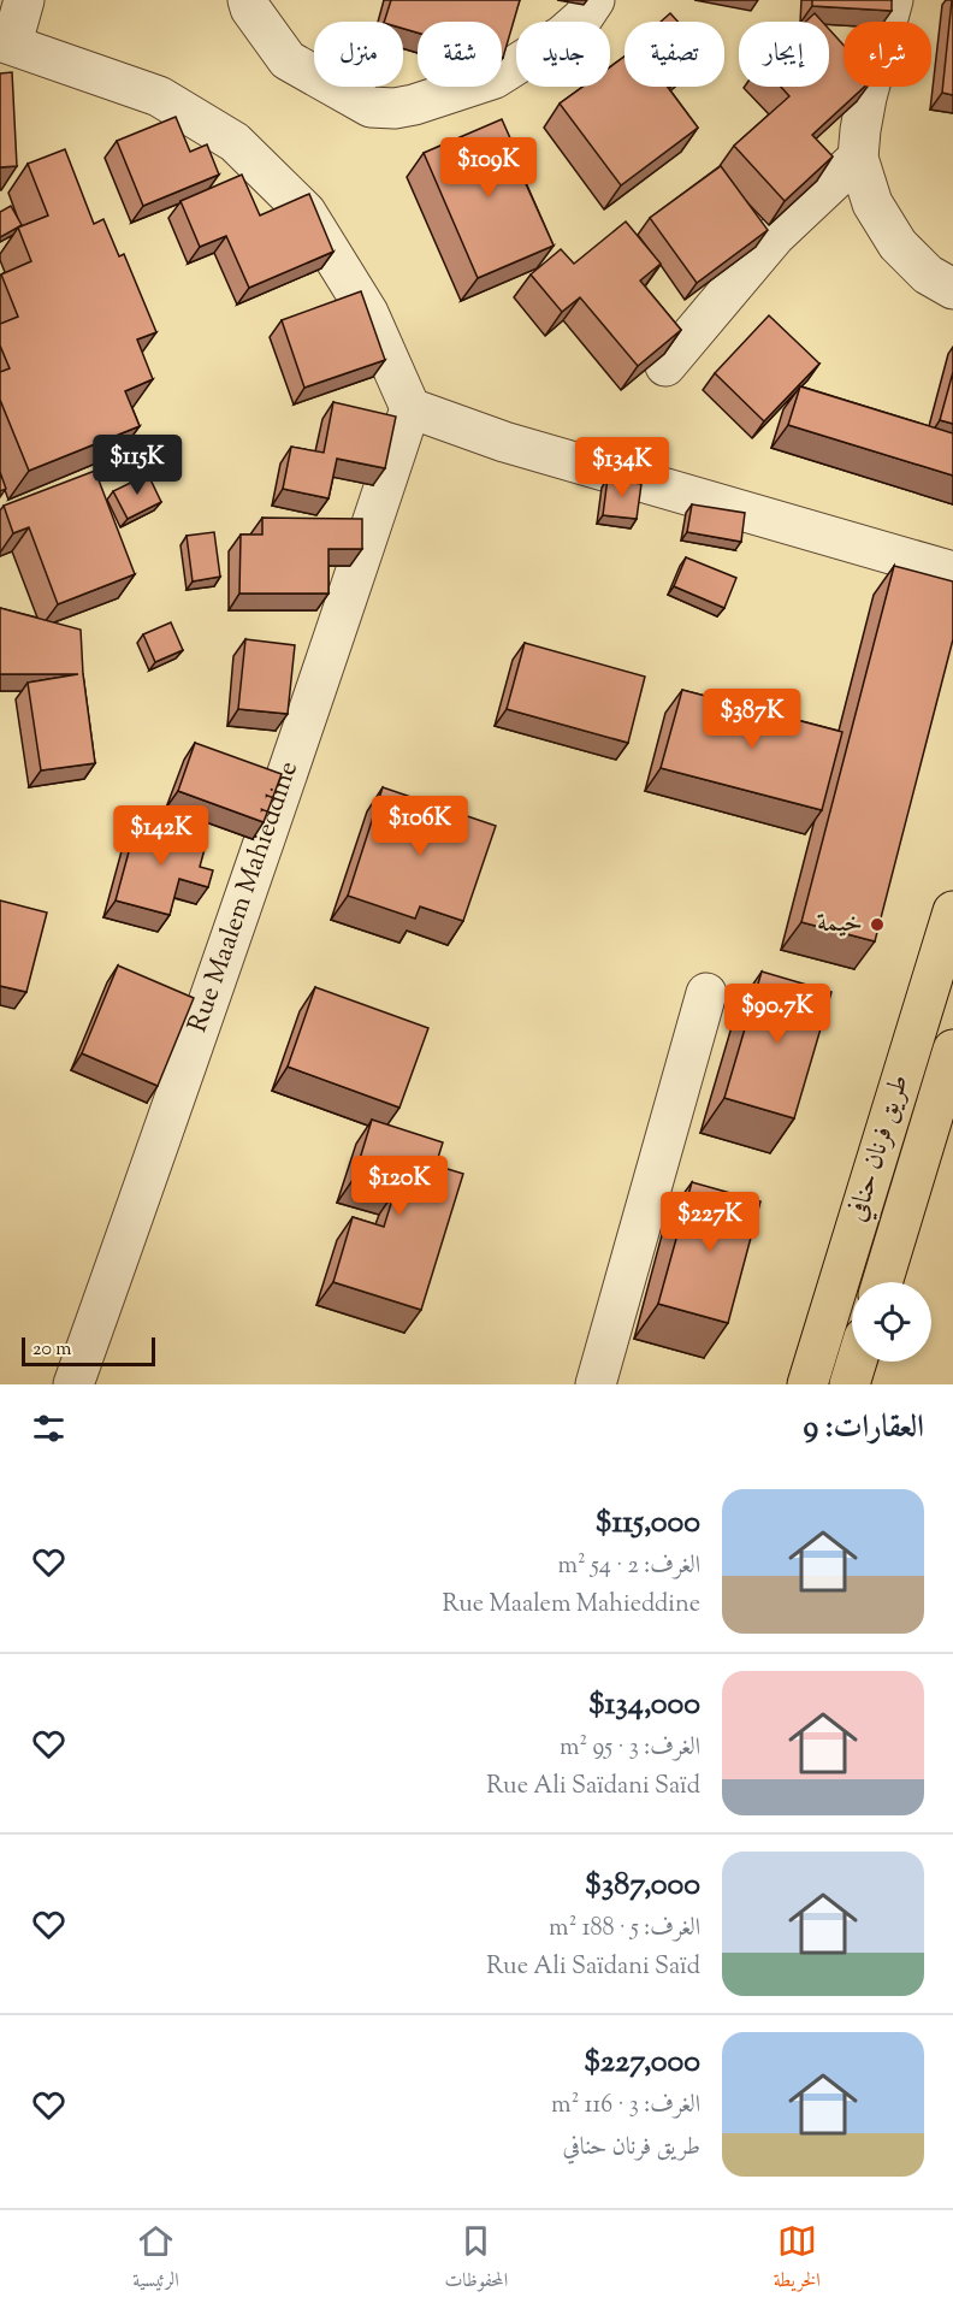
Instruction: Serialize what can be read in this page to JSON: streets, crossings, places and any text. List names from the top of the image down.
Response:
{
  "streets": {
    "main road": ["طريق فرنان حنافي"],
    "street": ["Rue Maalem Mahieddine"]
  },
  "places": ["خيمة"],
  "scale_bar": "20 m",
  "page": {
    "chip": [
      "شراء",
      "إيجار",
      "تصفية",
      "جديد",
      "شقة",
      "منزل"
    ],
    "price": [
      "$109K",
      "$115K",
      "$134K",
      "$387K",
      "$106K",
      "$142K",
      "$90.7K",
      "$120K",
      "$227K"
    ],
    "scale": "20 m",
    "heading": "العقارات: 9",
    "list": [
      {
        "name": "$115,000",
        "note": "الغرف: 2 · 54 m² · Rue Maalem Mahieddine"
      },
      {
        "name": "$134,000",
        "note": "الغرف: 3 · 95 m² · Rue Ali Saïdani Saïd"
      },
      {
        "name": "$387,000",
        "note": "الغرف: 5 · 188 m² · Rue Ali Saïdani Saïd"
      },
      {
        "name": "$227,000",
        "note": "الغرف: 3 · 116 m² · طريق فرنان حنافي"
      }
    ],
    "tabs": ["الخريطة", "المحفوظات", "الرئيسية"]
  }
}
